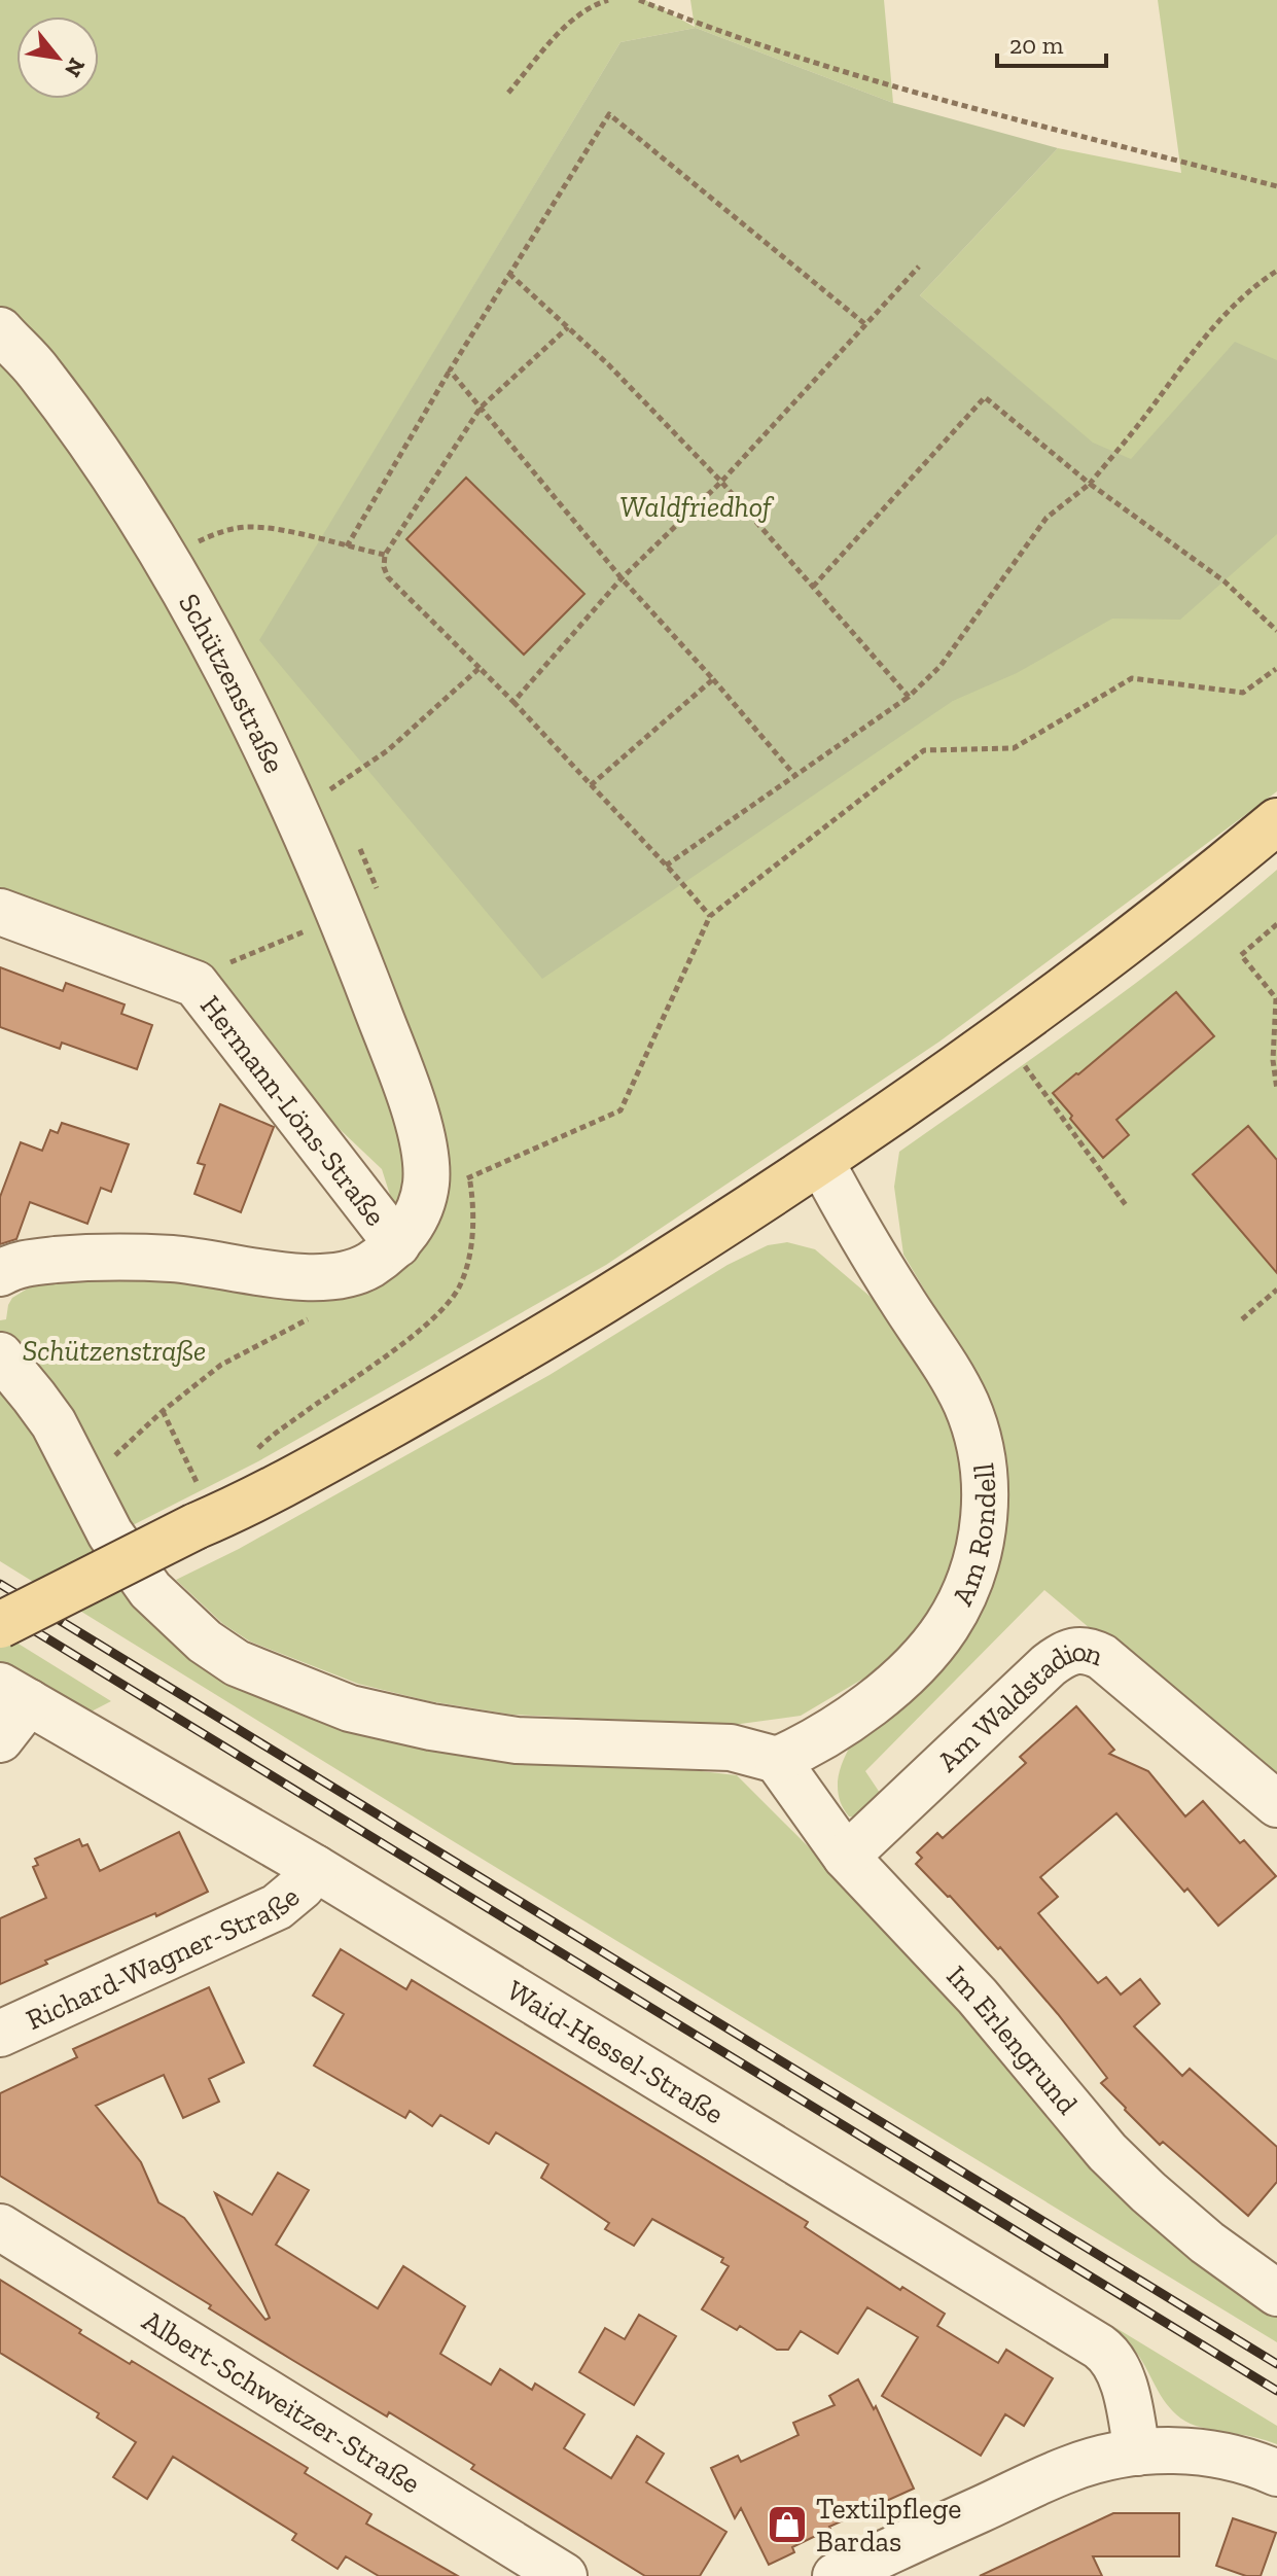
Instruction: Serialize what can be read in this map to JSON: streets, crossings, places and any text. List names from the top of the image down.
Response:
{
  "streets": {
    "street": [
      "Schützenstraße",
      "Hermann-Löns-Straße",
      "Am Rondell",
      "Am Waldstadion",
      "Richard-Wagner-Straße",
      "Im Erlengrund",
      "Waid-Hessel-Straße",
      "Albert-Schweitzer-Straße"
    ]
  },
  "crossings": [
    ["Schützenstraße", "Hermann-Löns-Straße"],
    ["Am Rondell", "Im Erlengrund"],
    ["Am Waldstadion", "Im Erlengrund"],
    ["Richard-Wagner-Straße", "Waid-Hessel-Straße"]
  ],
  "parks": ["Waldfriedhof", "Schützenstraße"],
  "places": {
    "shop": ["Textilpflege Bardas"]
  },
  "scale_bar": "20 m",
  "north": "bottom right"
}
